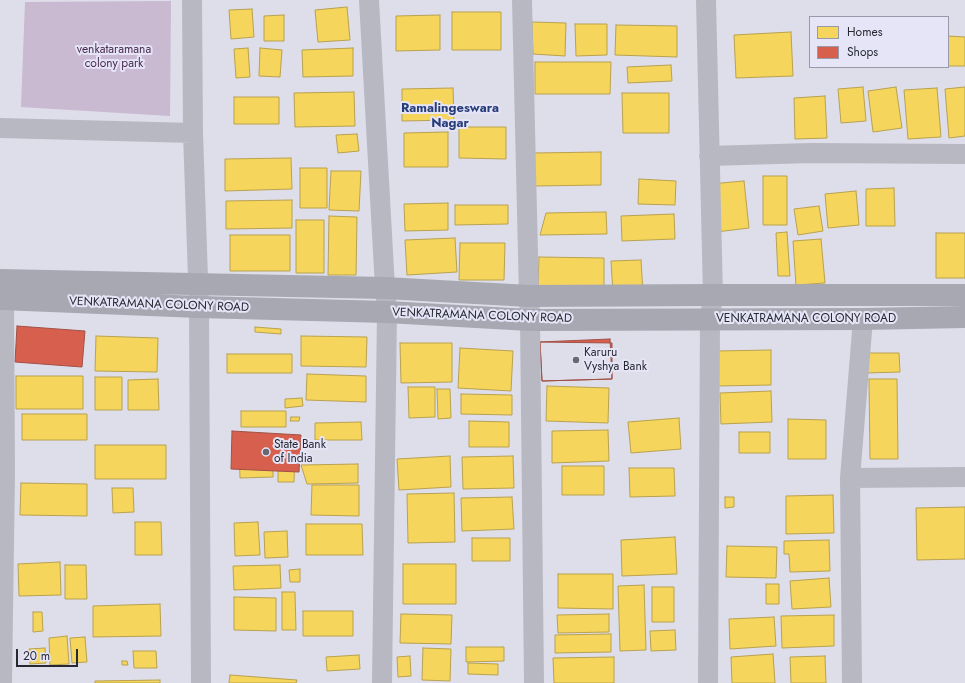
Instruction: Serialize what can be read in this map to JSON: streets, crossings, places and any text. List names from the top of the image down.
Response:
{
  "streets": {
    "main road": ["VENKATRAMANA COLONY ROAD"]
  },
  "districts": ["Ramalingeswara Nagar"],
  "parks": ["venkataramana colony park"],
  "places": ["Karuru Vyshya Bank", "State Bank of India"],
  "legend": ["Homes", "Shops"],
  "scale_bar": "20 m"
}
